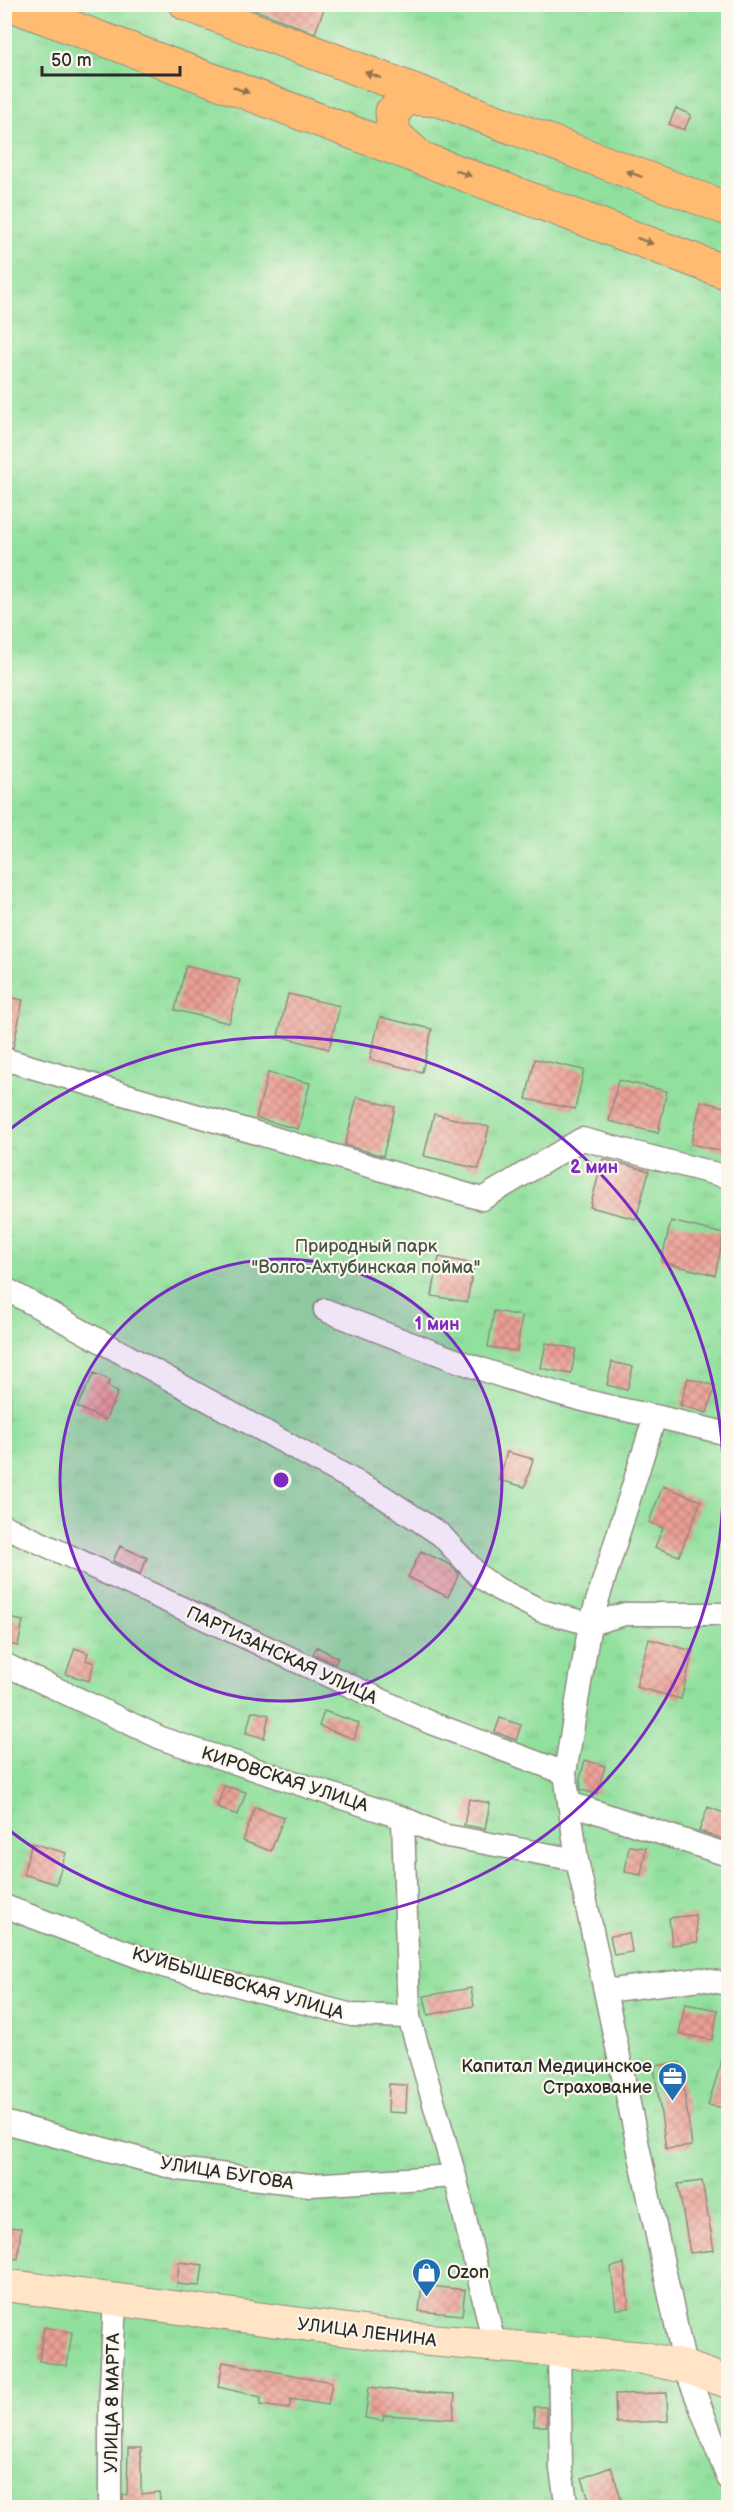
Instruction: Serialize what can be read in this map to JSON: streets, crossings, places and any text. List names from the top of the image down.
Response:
{
  "streets": {
    "street": [
      "ПАРТИЗАНСКАЯ УЛИЦА",
      "КИРОВСКАЯ УЛИЦА",
      "КУЙБЫШЕВСКАЯ УЛИЦА",
      "УЛИЦА БУГОВА",
      "УЛИЦА ЛЕНИНА",
      "УЛИЦА 8 МАРТА"
    ]
  },
  "crossings": [
    ["УЛИЦА ЛЕНИНА", "УЛИЦА 8 МАРТА"]
  ],
  "parks": ["Природный парк \"Волго-Ахтубинская пойма\""],
  "places": {
    "office": ["Капитал Медицинское Страхование"],
    "shop": ["Ozon"]
  },
  "scale_bar": "50 m",
  "rings": ["2 мин", "1 мин"]
}
